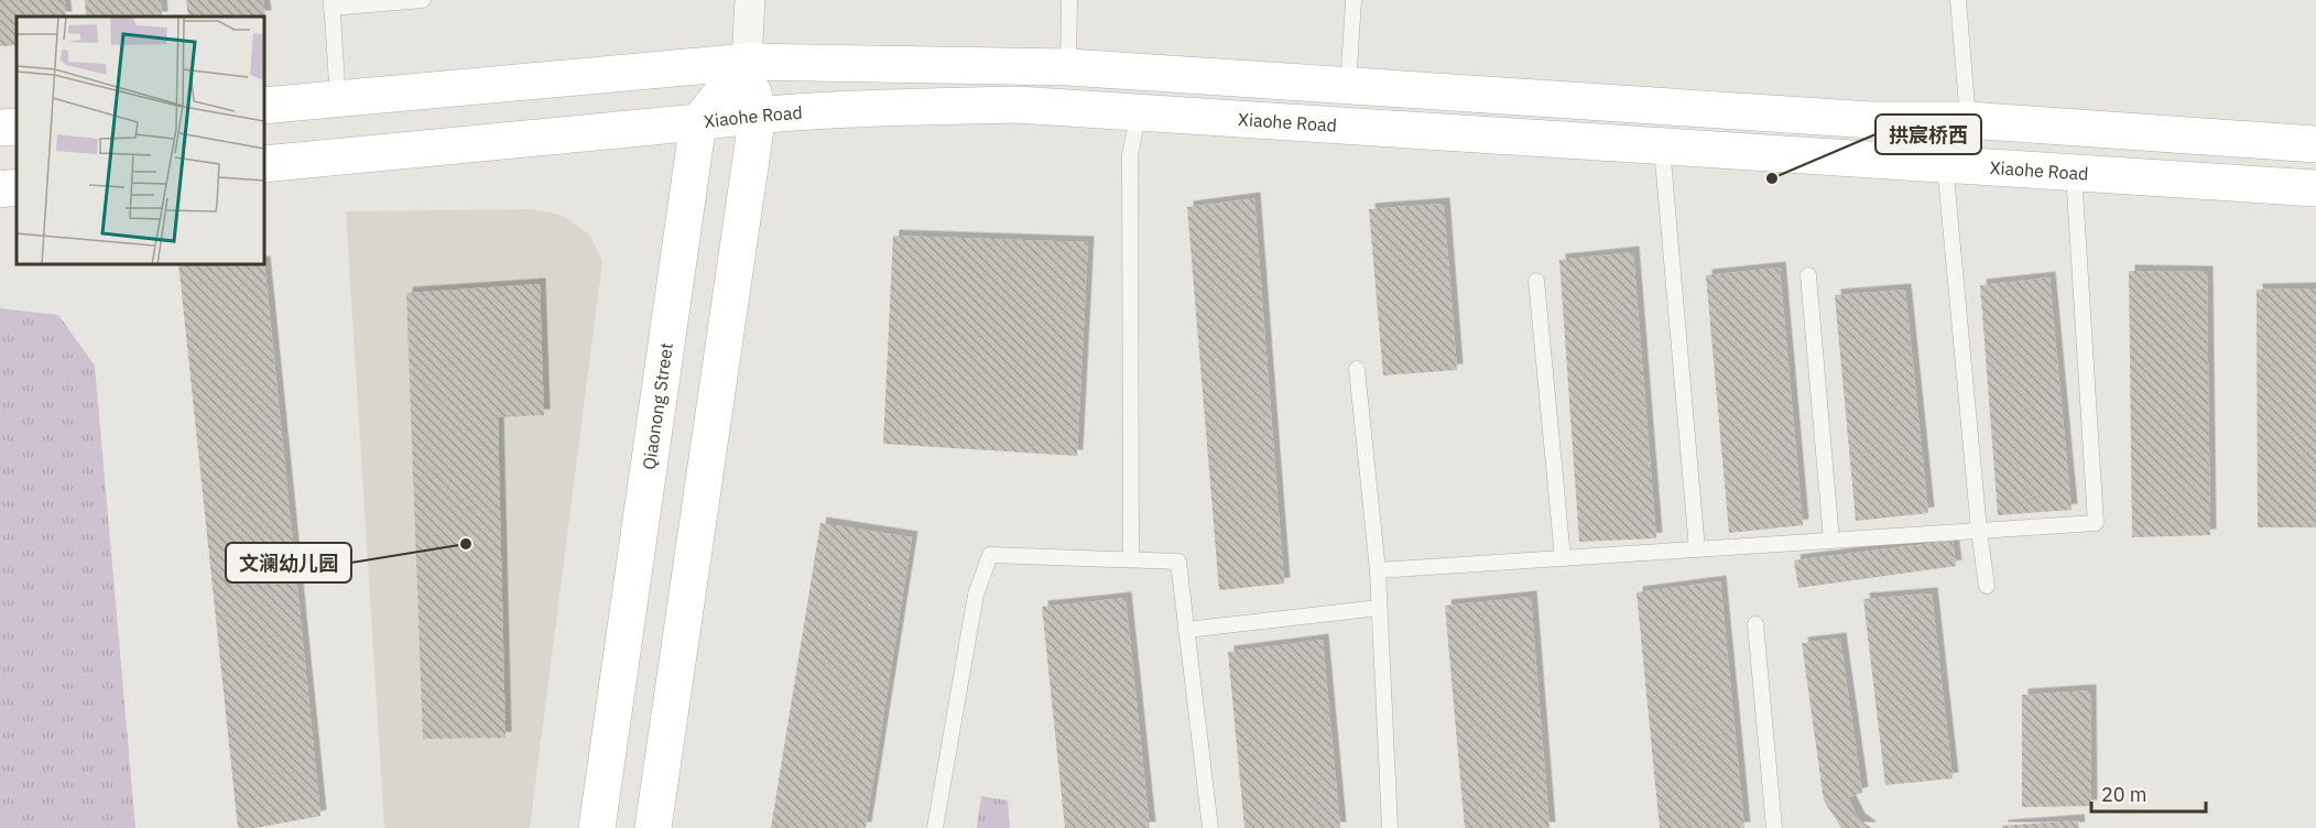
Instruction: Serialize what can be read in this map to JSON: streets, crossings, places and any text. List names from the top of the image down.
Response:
{
  "streets": {
    "main road": ["Xiaohe Road", "Qiaonong Street"]
  },
  "crossings": [
    ["Xiaohe Road", "Qiaonong Street"]
  ],
  "places": ["拱宸桥西", "文澜幼儿园"],
  "scale_bar": "20 m"
}
